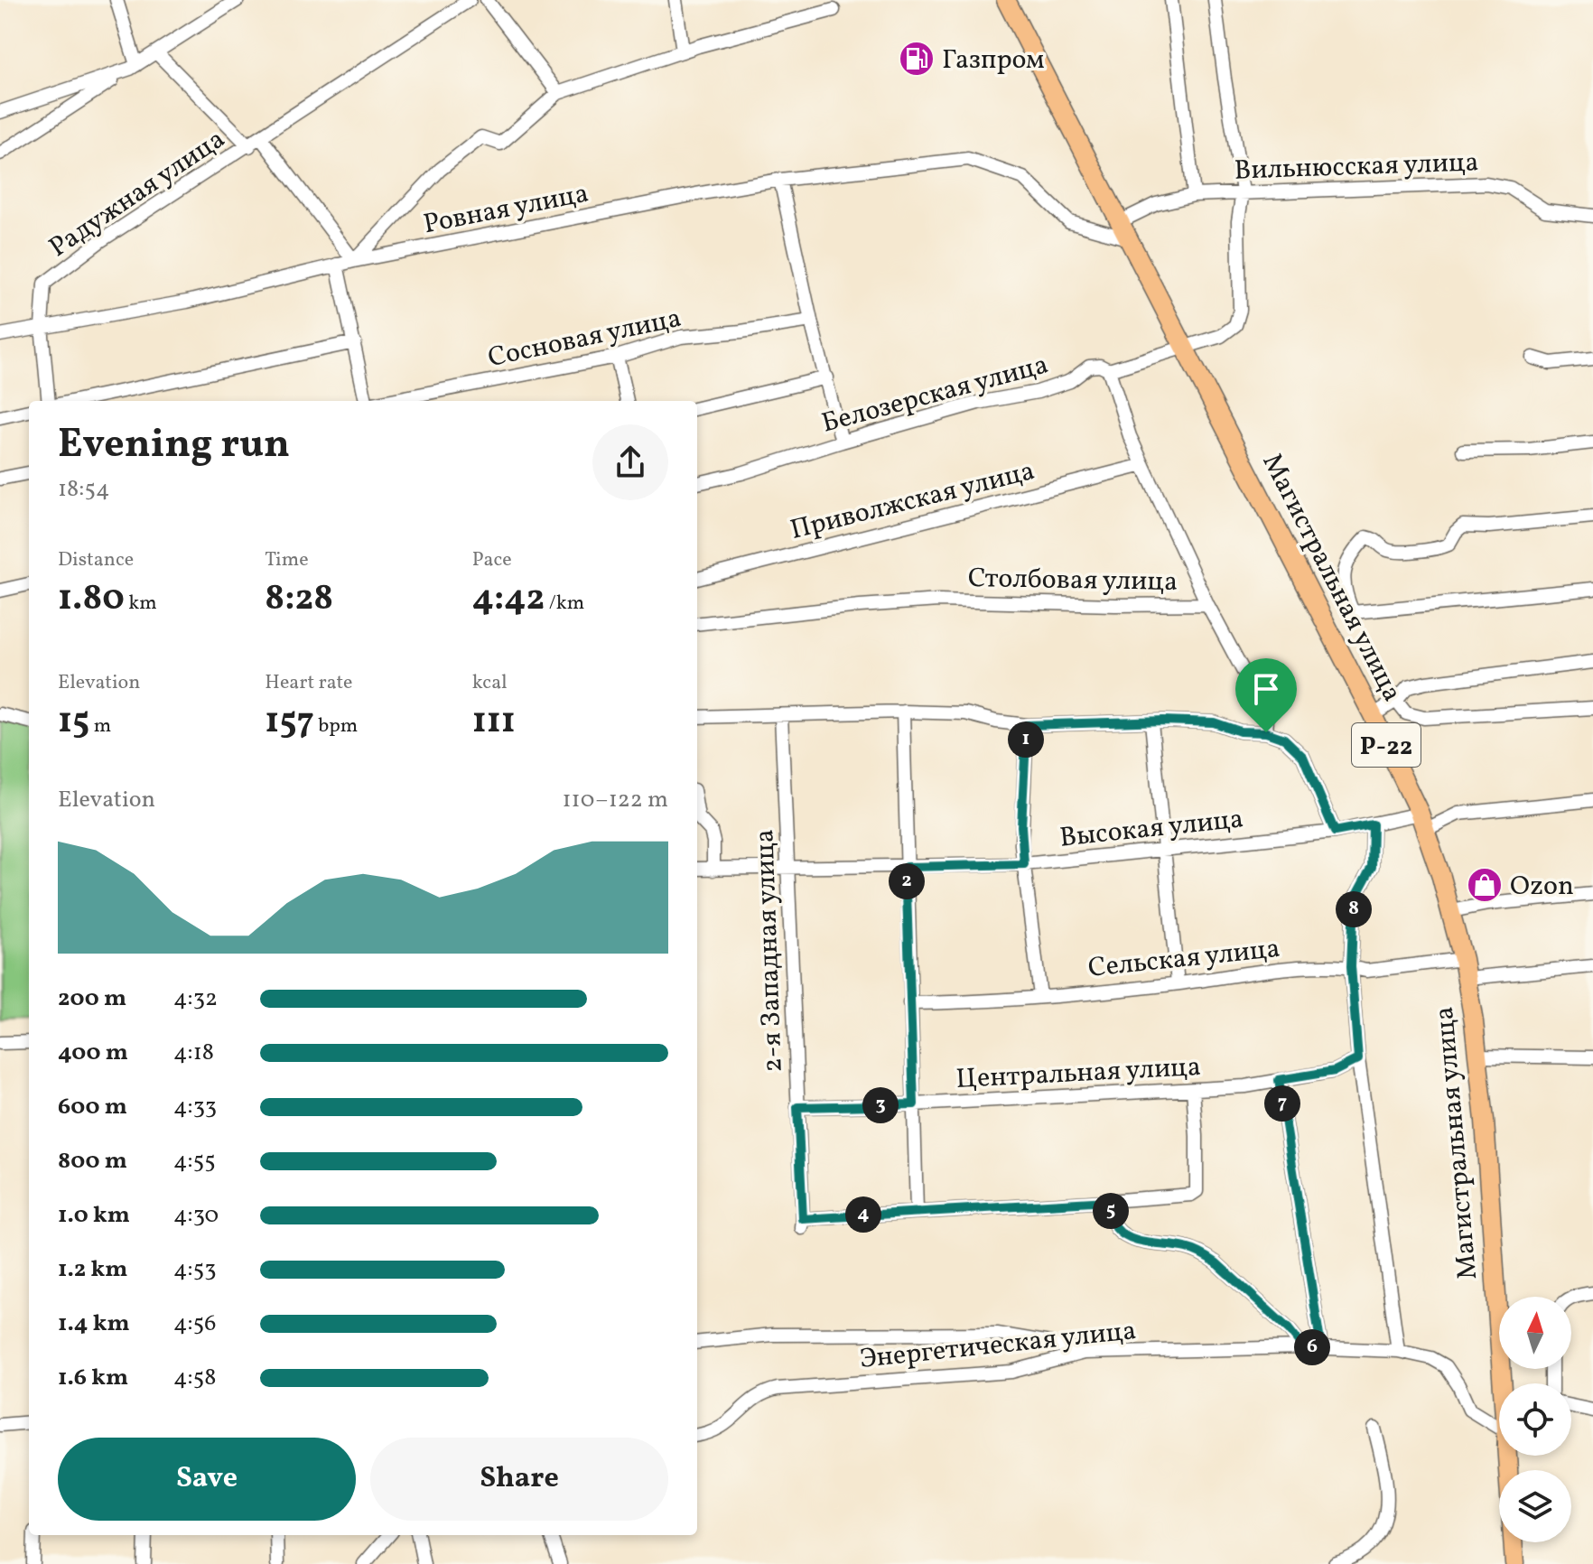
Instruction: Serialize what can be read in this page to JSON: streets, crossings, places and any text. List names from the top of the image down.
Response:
{
  "streets": {
    "highway": ["Магистральная улица", "Р-22"],
    "street": [
      "Вильнюсская улица",
      "Радужная улица",
      "Ровная улица",
      "Сосновая улица",
      "Белозерская улица",
      "Приволжская улица",
      "Столбовая улица",
      "Высокая улица",
      "2-я Западная улица",
      "Сельская улица",
      "Центральная улица",
      "Энергетическая улица"
    ]
  },
  "crossings": [
    ["Вильнюсская улица", "Ровная улица"],
    ["Вильнюсская улица", "Белозерская улица"],
    ["Вильнюсская улица", "Магистральная улица"],
    ["Радужная улица", "Ровная улица"],
    ["Ровная улица", "Магистральная улица"],
    ["Белозерская улица", "Магистральная улица"],
    ["Магистральная улица", "Высокая улица"],
    ["Магистральная улица", "Сельская улица"],
    ["Высокая улица", "2-я Западная улица"],
    ["2-я Западная улица", "Центральная улица"]
  ],
  "places": {
    "fuel station": ["Газпром"],
    "shop": ["Ozon"]
  },
  "north": "top",
  "page": {
    "heading": ["Evening run", "18:54"],
    "stats": [
      ["Distance", "1.80 km"],
      ["Time", "8:28"],
      ["Pace", "4:42 /km"],
      ["Elevation", "15 m"],
      ["Heart rate", "157 bpm"],
      ["kcal", "111"]
    ],
    "pins": [
      "1",
      "2",
      "8",
      "7",
      "3",
      "5",
      "4",
      "6"
    ],
    "chart": ["Elevation", "110–122 m"],
    "list": [
      {
        "name": "200 m",
        "note": "4:32"
      },
      {
        "name": "400 m",
        "note": "4:18"
      },
      {
        "name": "600 m",
        "note": "4:33"
      },
      {
        "name": "800 m",
        "note": "4:55"
      },
      {
        "name": "1.0 km",
        "note": "4:30"
      },
      {
        "name": "1.2 km",
        "note": "4:53"
      },
      {
        "name": "1.4 km",
        "note": "4:56"
      },
      {
        "name": "1.6 km",
        "note": "4:58"
      }
    ],
    "buttons": ["Save", "Share"]
  }
}
